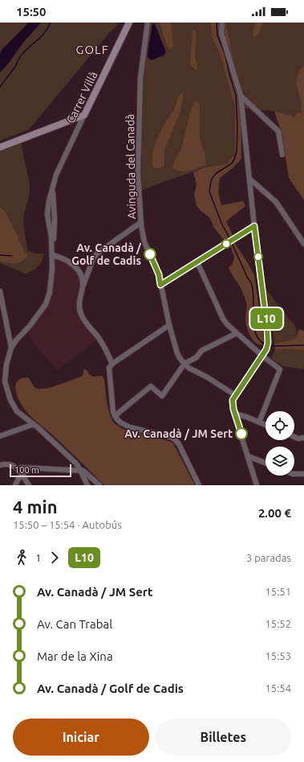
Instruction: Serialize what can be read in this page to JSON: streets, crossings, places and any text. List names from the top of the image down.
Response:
{
  "streets": {
    "street": ["Carrer Villà", "Avinguda del Canadà"]
  },
  "districts": ["GOLF"],
  "places": ["Av. Canadà / Golf de Cadis", "Av. Canadà / JM Sert"],
  "lines": ["bus line L10"],
  "scale_bar": "100 m",
  "page": {
    "status": "15:50",
    "on_map": "L10",
    "scale": "100 m",
    "heading": ["4 min", "15:50 – 15:54 · Autobús", "2.00 €"],
    "legs": ["1", "L10", "3 paradas"],
    "list": [
      {
        "name": "Av. Canadà / JM Sert",
        "value": "15:51"
      },
      {
        "name": "Av. Can Trabal",
        "value": "15:52"
      },
      {
        "name": "Mar de la Xina",
        "value": "15:53"
      },
      {
        "name": "Av. Canadà / Golf de Cadis",
        "value": "15:54"
      }
    ],
    "buttons": ["Iniciar", "Billetes"]
  }
}
